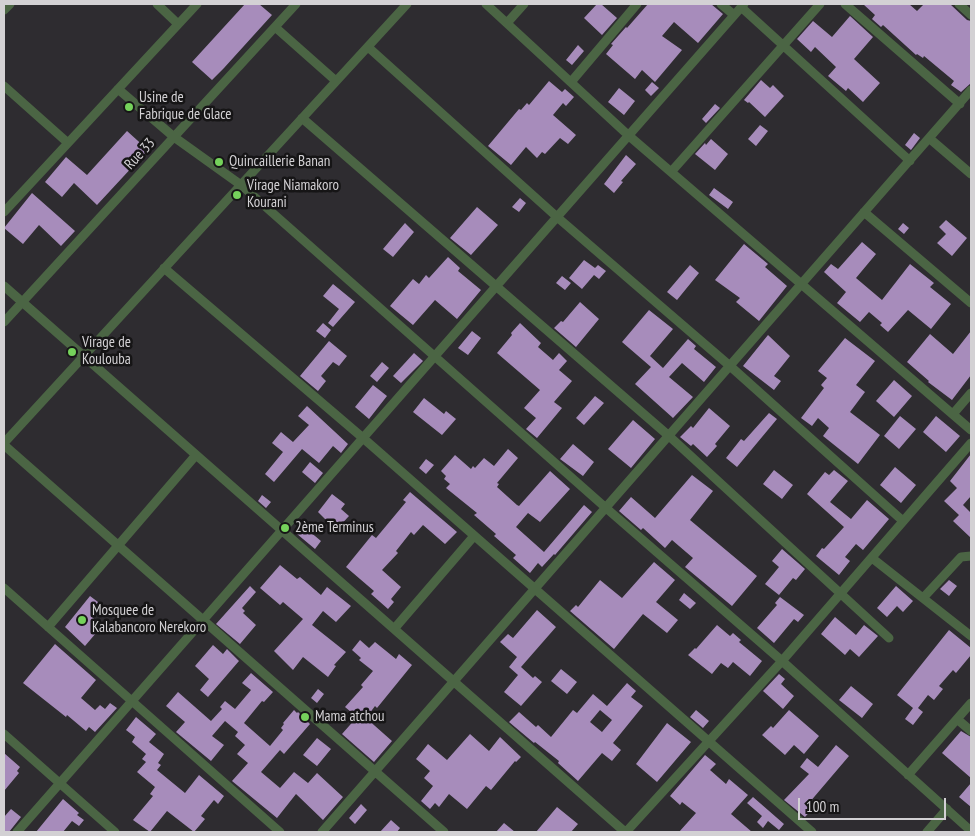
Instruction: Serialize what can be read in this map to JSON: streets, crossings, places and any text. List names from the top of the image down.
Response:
{
  "streets": {
    "street": ["Rue 33"]
  },
  "places": [
    "Usine de Fabrique de Glace",
    "Quincaillerie Banan",
    "Virage Niamakoro Kourani",
    "Virage de Koulouba",
    "2ème Terminus",
    "Mosquee de Kalabancoro Nerekoro",
    "Mama atchou"
  ],
  "scale_bar": "100 m"
}
